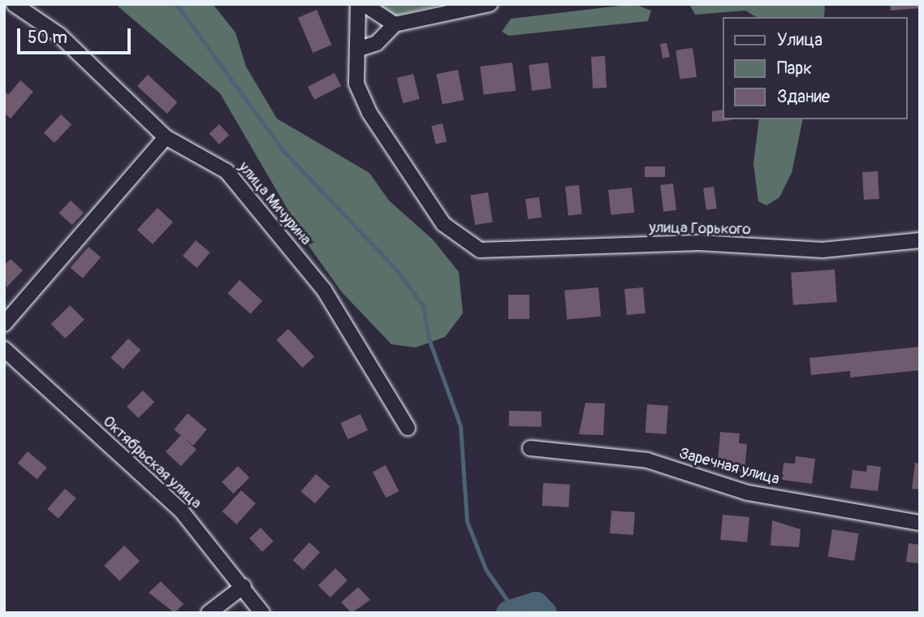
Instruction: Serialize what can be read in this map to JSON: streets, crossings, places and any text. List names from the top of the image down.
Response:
{
  "streets": {
    "street": [
      "улица Мичурина",
      "улица Горького",
      "Октябрьская улица",
      "Заречная улица"
    ]
  },
  "legend": ["Улица", "Парк", "Здание"],
  "scale_bar": "50 m"
}
